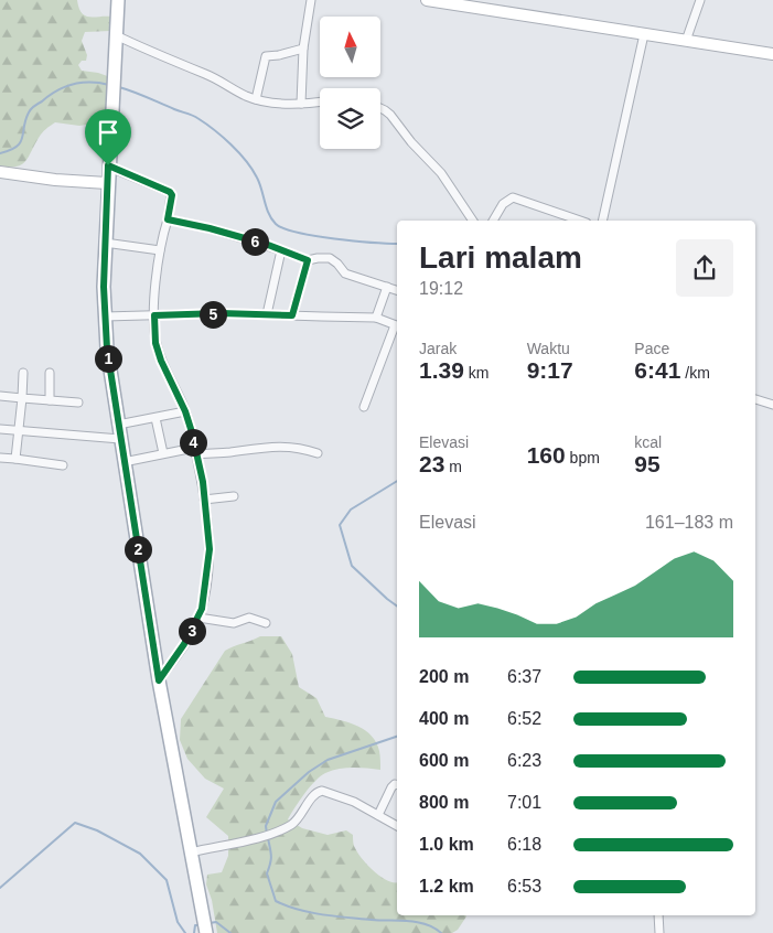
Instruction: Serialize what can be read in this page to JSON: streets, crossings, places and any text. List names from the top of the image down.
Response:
{
  "north": "top",
  "page": {
    "heading": ["Lari malam", "19:12"],
    "pins": [
      "6",
      "5",
      "1",
      "4",
      "2",
      "3"
    ],
    "stats": [
      ["Jarak", "1.39 km"],
      ["Waktu", "9:17"],
      ["Pace", "6:41 /km"],
      ["Elevasi", "23 m"],
      ["160 bpm"],
      ["kcal", "95"]
    ],
    "chart": ["Elevasi", "161–183 m"],
    "list": [
      {
        "name": "200 m",
        "note": "6:37"
      },
      {
        "name": "400 m",
        "note": "6:52"
      },
      {
        "name": "600 m",
        "note": "6:23"
      },
      {
        "name": "800 m",
        "note": "7:01"
      },
      {
        "name": "1.0 km",
        "note": "6:18"
      },
      {
        "name": "1.2 km",
        "note": "6:53"
      }
    ]
  }
}
